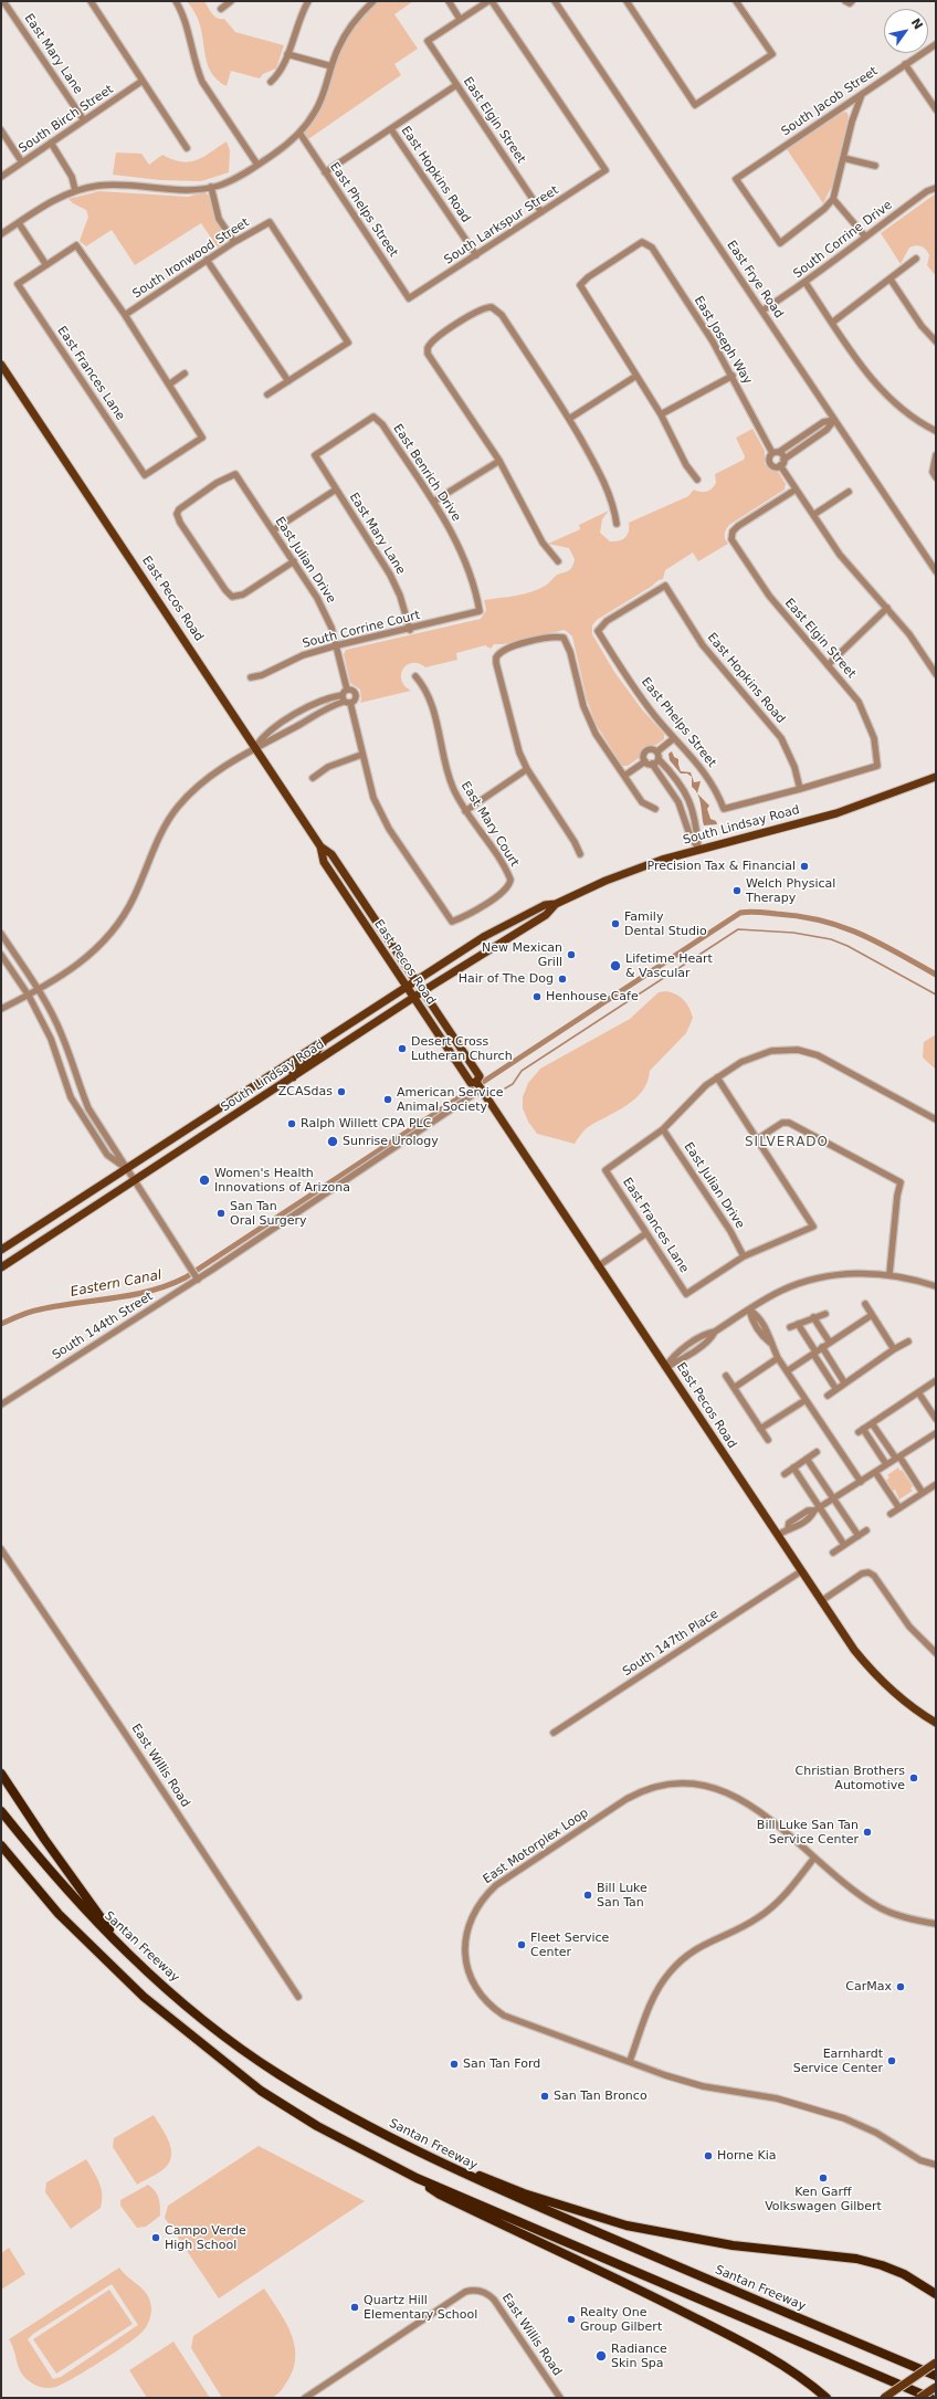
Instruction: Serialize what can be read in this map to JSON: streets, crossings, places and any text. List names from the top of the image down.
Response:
{
  "streets": {
    "highway": ["Santan Freeway"],
    "main road": ["East Pecos Road", "South Lindsay Road"],
    "street": [
      "East Mary Lane",
      "South Jacob Street",
      "South Birch Street",
      "East Elgin Street",
      "East Hopkins Road",
      "East Phelps Street",
      "South Larkspur Street",
      "South Corrine Drive",
      "South Ironwood Street",
      "East Frye Road",
      "East Joseph Way",
      "East Frances Lane",
      "East Benrich Drive",
      "East Julian Drive",
      "South Corrine Court",
      "East Mary Court",
      "South 144th Street",
      "South 147th Place",
      "East Willis Road",
      "East Motorplex Loop"
    ]
  },
  "crossings": [
    ["East Mary Lane", "South Birch Street"],
    ["East Mary Lane", "East Benrich Drive"],
    ["East Mary Lane", "South Corrine Court"],
    ["East Elgin Street", "East Hopkins Road"],
    ["East Elgin Street", "East Phelps Street"],
    ["East Elgin Street", "South Larkspur Street"],
    ["East Elgin Street", "East Joseph Way"],
    ["East Hopkins Road", "East Phelps Street"],
    ["East Hopkins Road", "South Larkspur Street"],
    ["East Phelps Street", "South Larkspur Street"],
    ["South Corrine Drive", "East Frye Road"],
    ["East Frances Lane", "East Julian Drive"],
    ["East Benrich Drive", "South Corrine Court"],
    ["East Julian Drive", "South Corrine Court"],
    ["East Pecos Road", "South Lindsay Road"],
    ["East Pecos Road", "South 144th Street"],
    ["East Pecos Road", "South 147th Place"]
  ],
  "districts": ["SILVERADO"],
  "water": ["Eastern Canal"],
  "places": [
    "Precision Tax & Financial",
    "Welch Physical Therapy",
    "Family Dental Studio",
    "New Mexican Grill",
    "Lifetime Heart & Vascular",
    "Hair of The Dog",
    "Henhouse Cafe",
    "Desert Cross Lutheran Church",
    "ZCASdas",
    "American Service Animal Society",
    "Ralph Willett CPA PLC",
    "Sunrise Urology",
    "Women's Health Innovations of Arizona",
    "San Tan Oral Surgery",
    "Christian Brothers Automotive",
    "Bill Luke San Tan Service Center",
    "Bill Luke San Tan",
    "Fleet Service Center",
    "CarMax",
    "Earnhardt Service Center",
    "San Tan Ford",
    "San Tan Bronco",
    "Horne Kia",
    "Ken Garff Volkswagen Gilbert",
    "Campo Verde High School",
    "Quartz Hill Elementary School",
    "Realty One Group Gilbert",
    "Radiance Skin Spa"
  ],
  "north": "top right"
}
